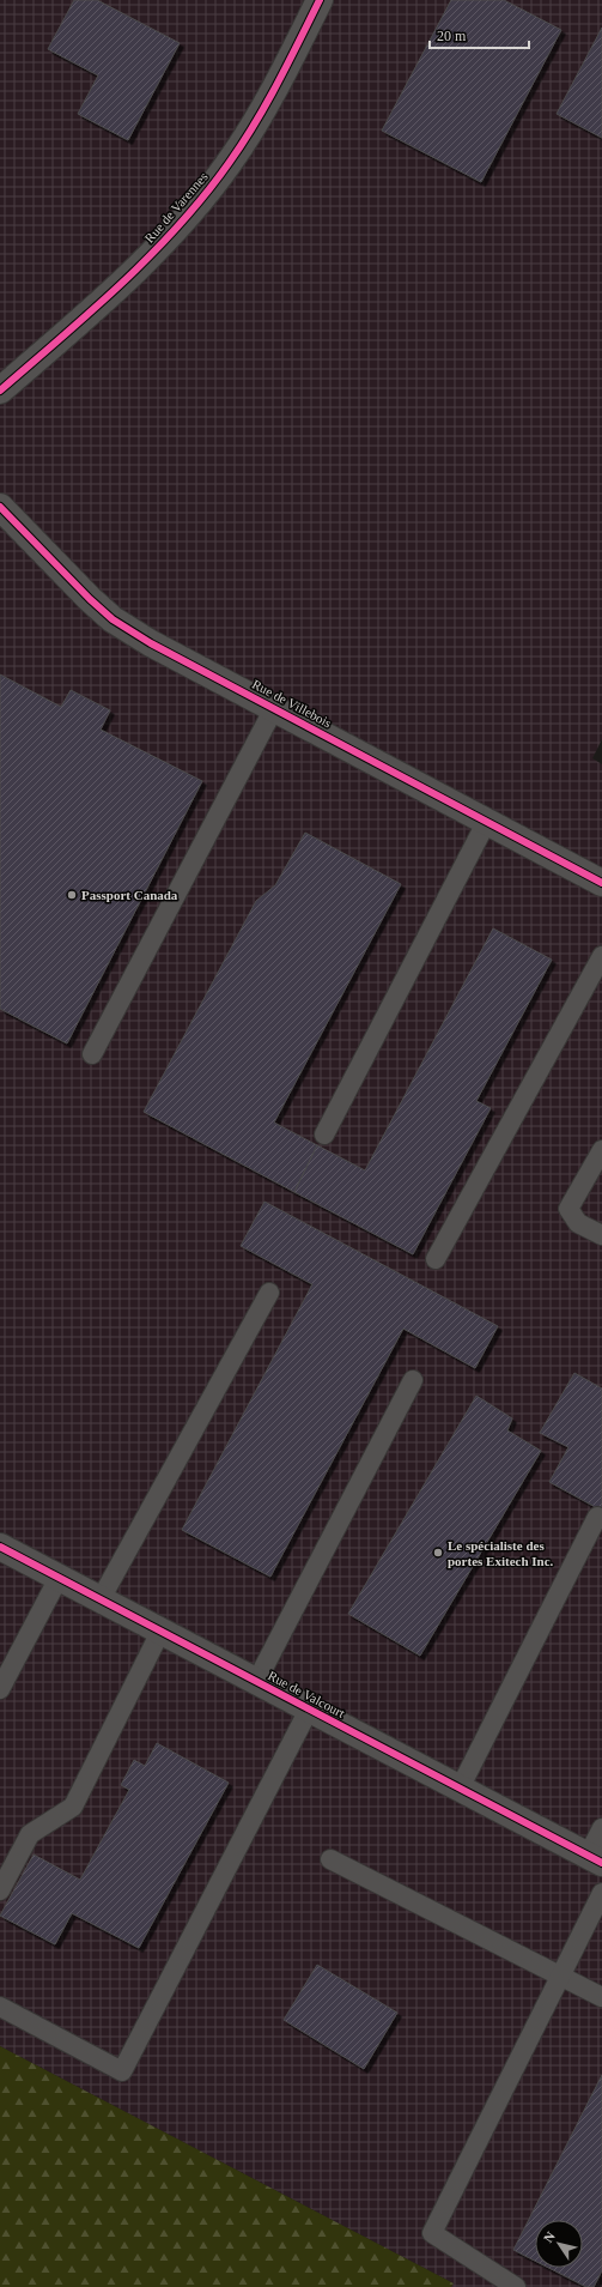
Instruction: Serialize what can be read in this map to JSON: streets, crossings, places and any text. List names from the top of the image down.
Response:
{
  "streets": {
    "street": ["Rue de Varennes", "Rue de Villebois", "Rue de Valcourt"]
  },
  "places": ["Passport Canada", "Le spécialiste des portes Exitech Inc."],
  "scale_bar": "20 m",
  "north": "top left"
}
